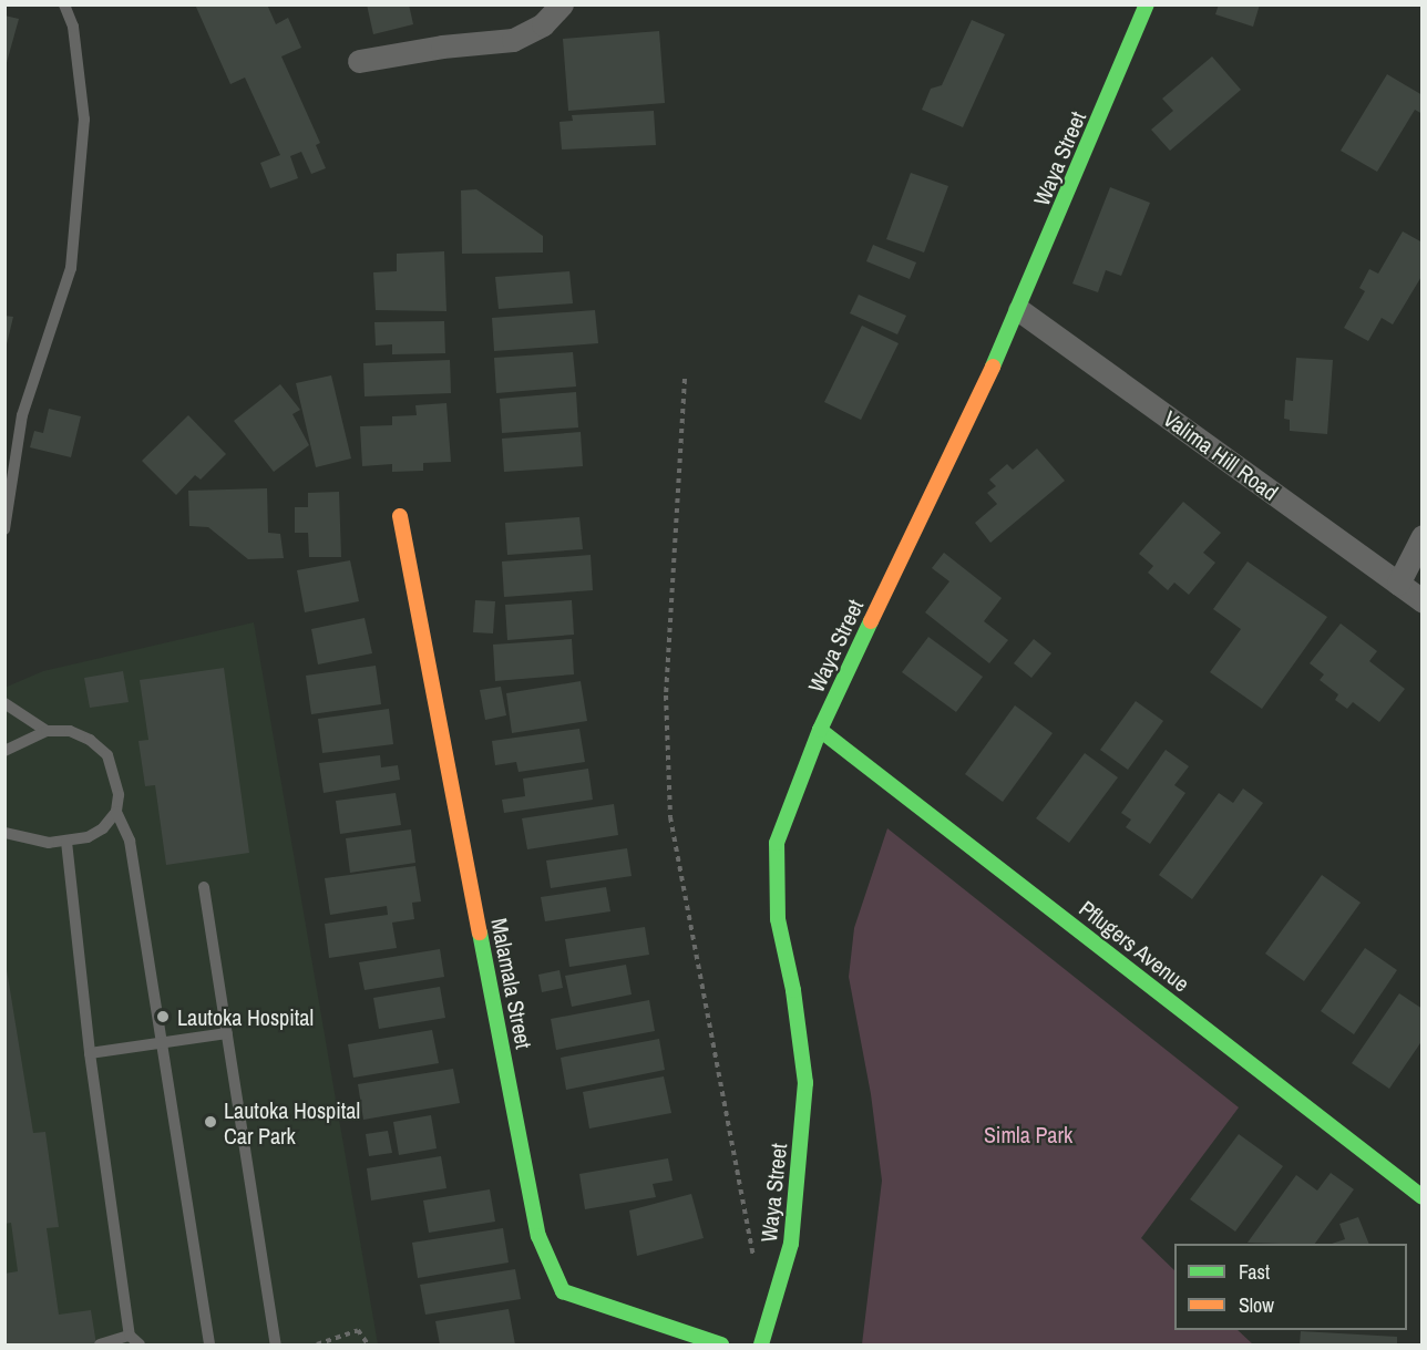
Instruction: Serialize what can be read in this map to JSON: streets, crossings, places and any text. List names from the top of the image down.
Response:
{
  "streets": {
    "street": [
      "Waya Street",
      "Valima Hill Road",
      "Pflugers Avenue",
      "Malamala Street"
    ]
  },
  "crossings": [
    ["Waya Street", "Valima Hill Road"],
    ["Waya Street", "Pflugers Avenue"]
  ],
  "parks": ["Simla Park"],
  "places": ["Lautoka Hospital", "Lautoka Hospital Car Park"],
  "legend": ["Fast", "Slow"]
}
